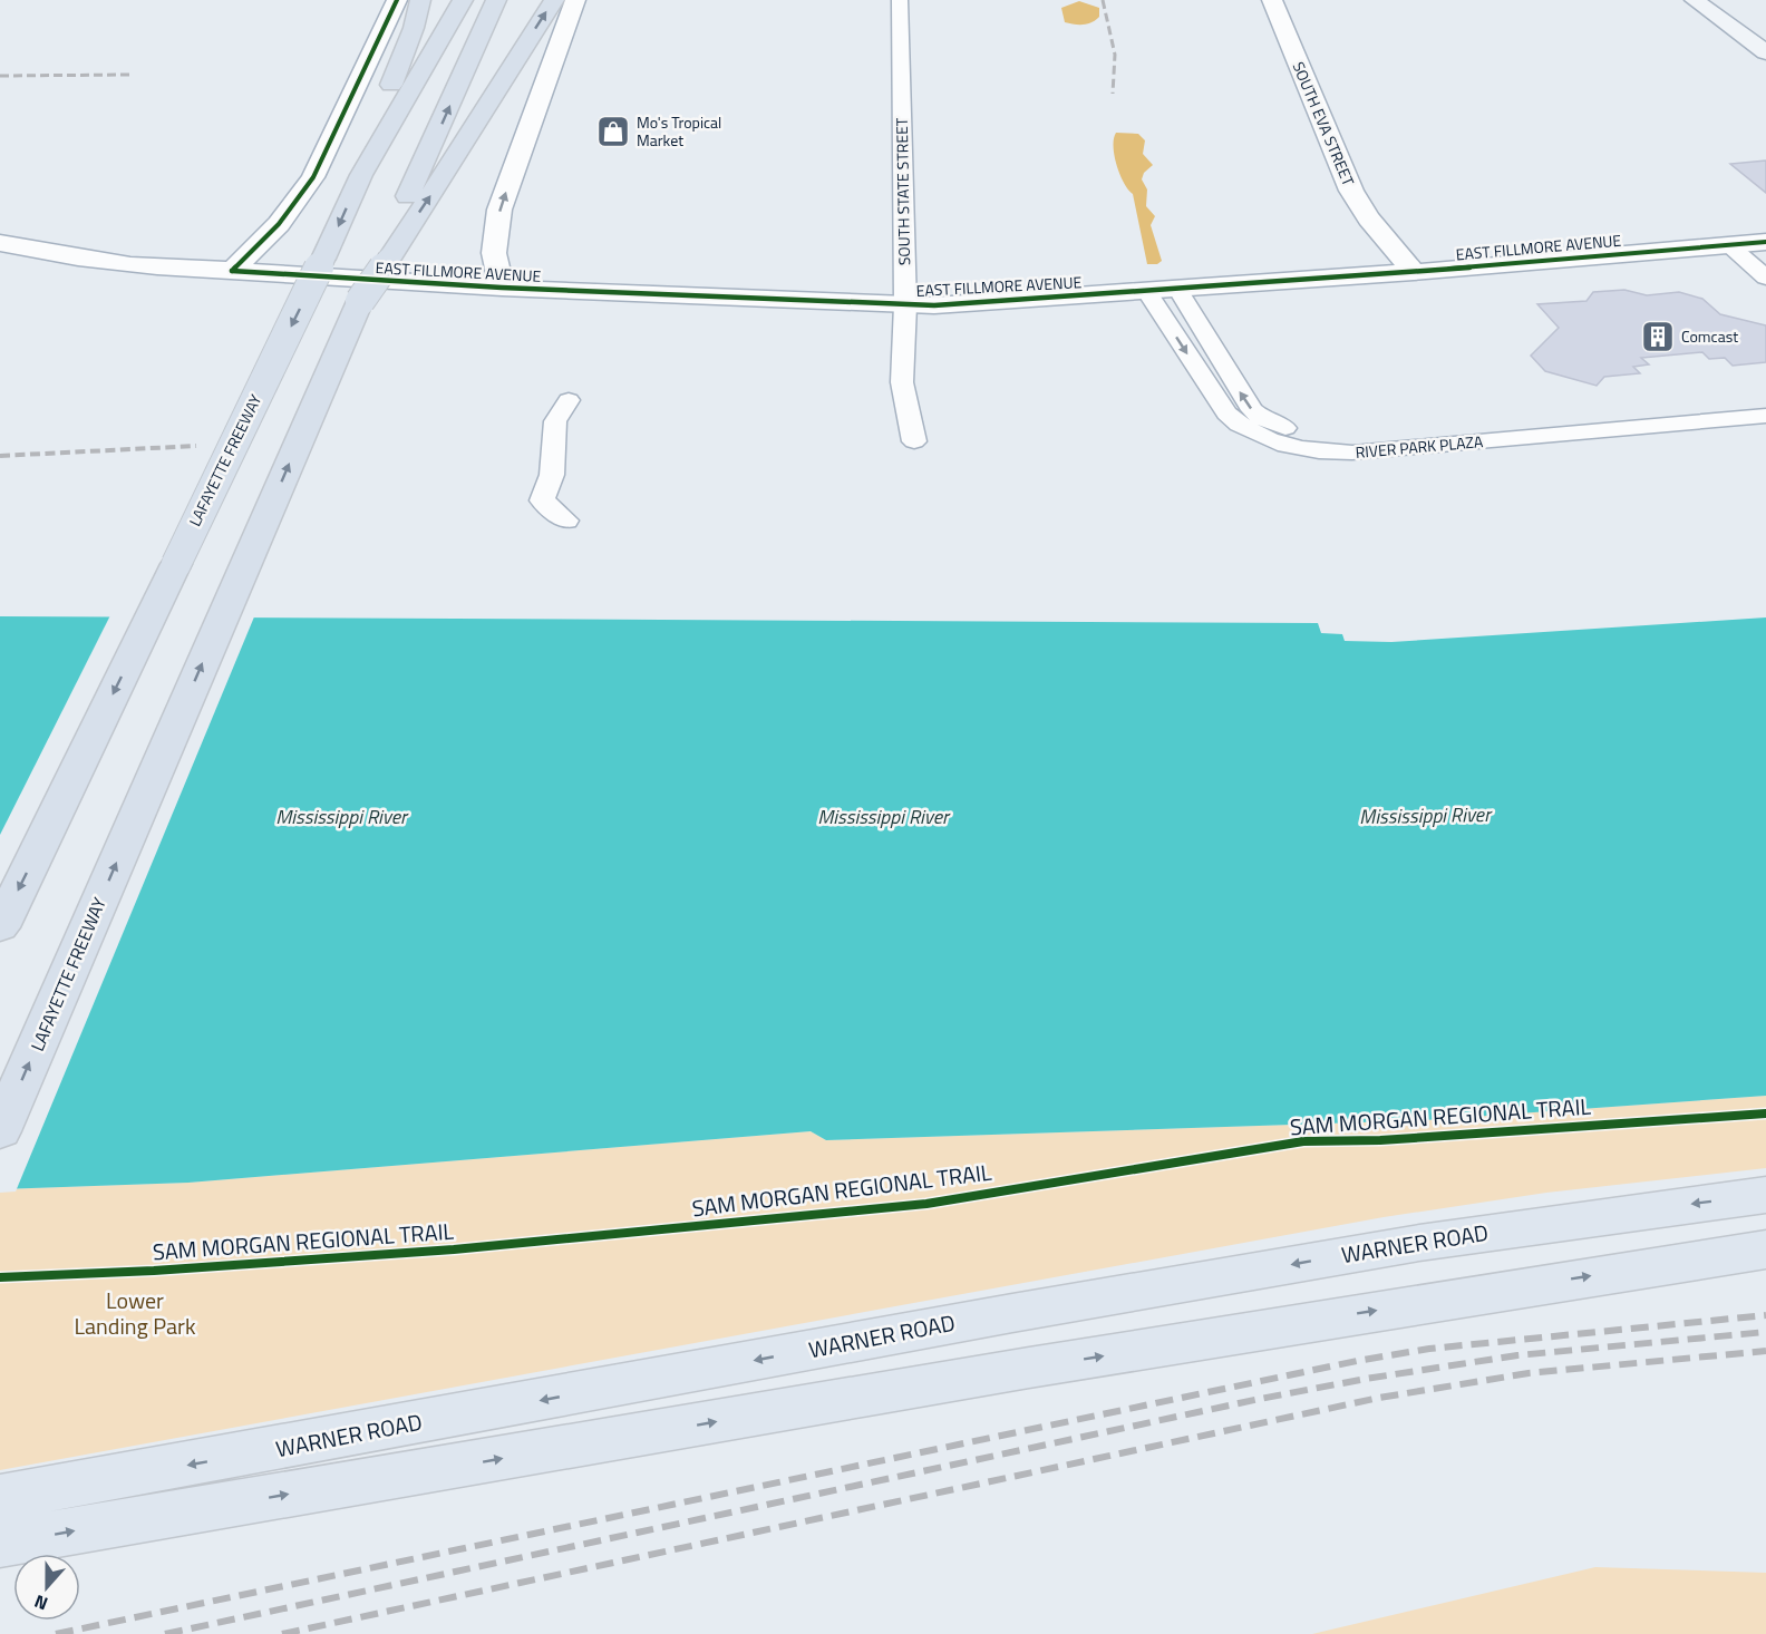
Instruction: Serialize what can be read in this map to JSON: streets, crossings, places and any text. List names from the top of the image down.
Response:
{
  "streets": {
    "highway": ["LAFAYETTE FREEWAY", "WARNER ROAD"],
    "street": [
      "SOUTH EVA STREET",
      "SOUTH STATE STREET",
      "EAST FILLMORE AVENUE",
      "RIVER PARK PLAZA"
    ],
    "cycle path": ["SAM MORGAN REGIONAL TRAIL"]
  },
  "crossings": [
    ["SOUTH EVA STREET", "EAST FILLMORE AVENUE"],
    ["SOUTH STATE STREET", "EAST FILLMORE AVENUE"],
    ["EAST FILLMORE AVENUE", "RIVER PARK PLAZA"]
  ],
  "water": ["Mississippi River"],
  "parks": ["Lower Landing Park"],
  "places": {
    "shop": ["Mo's Tropical Market"],
    "building": ["Comcast"]
  },
  "north": "bottom"
}
